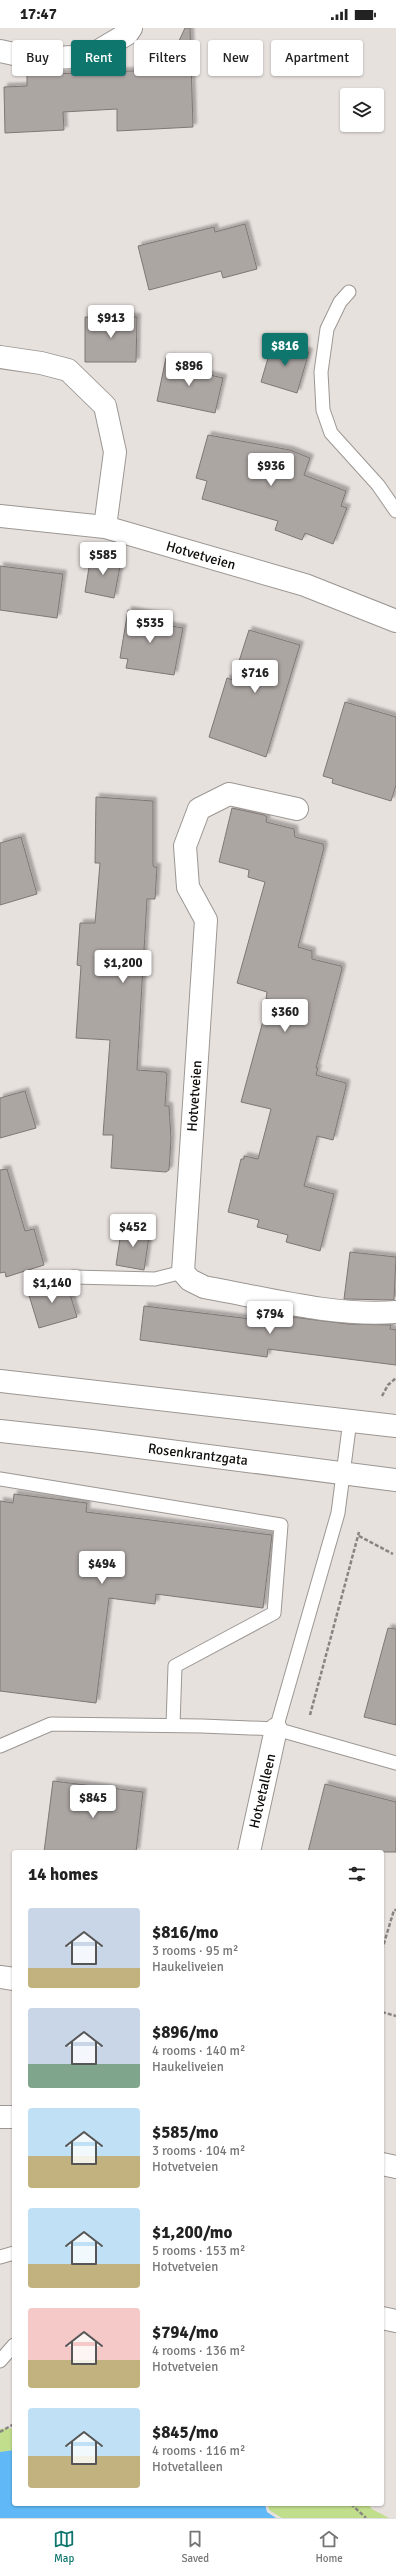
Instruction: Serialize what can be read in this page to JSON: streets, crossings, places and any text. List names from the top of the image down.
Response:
{
  "streets": {
    "street": ["Hotvetveien", "Rosenkrantzgata", "Hotvetalleen"]
  },
  "page": {
    "status": "17:47",
    "chip": [
      "Buy",
      "Rent",
      "Filters",
      "New",
      "Apartment"
    ],
    "price": [
      "$913",
      "$816",
      "$896",
      "$936",
      "$585",
      "$535",
      "$716",
      "$1,200",
      "$360",
      "$452",
      "$1,140",
      "$794",
      "$494",
      "$845"
    ],
    "heading": "14 homes",
    "list": [
      {
        "name": "$816/mo",
        "note": "3 rooms · 95 m² · Haukeliveien"
      },
      {
        "name": "$896/mo",
        "note": "4 rooms · 140 m² · Haukeliveien"
      },
      {
        "name": "$585/mo",
        "note": "3 rooms · 104 m² · Hotvetveien"
      },
      {
        "name": "$1,200/mo",
        "note": "5 rooms · 153 m² · Hotvetveien"
      },
      {
        "name": "$794/mo",
        "note": "4 rooms · 136 m² · Hotvetveien"
      },
      {
        "name": "$845/mo",
        "note": "4 rooms · 116 m² · Hotvetalleen"
      }
    ],
    "tabs": ["Map", "Saved", "Home"]
  }
}
